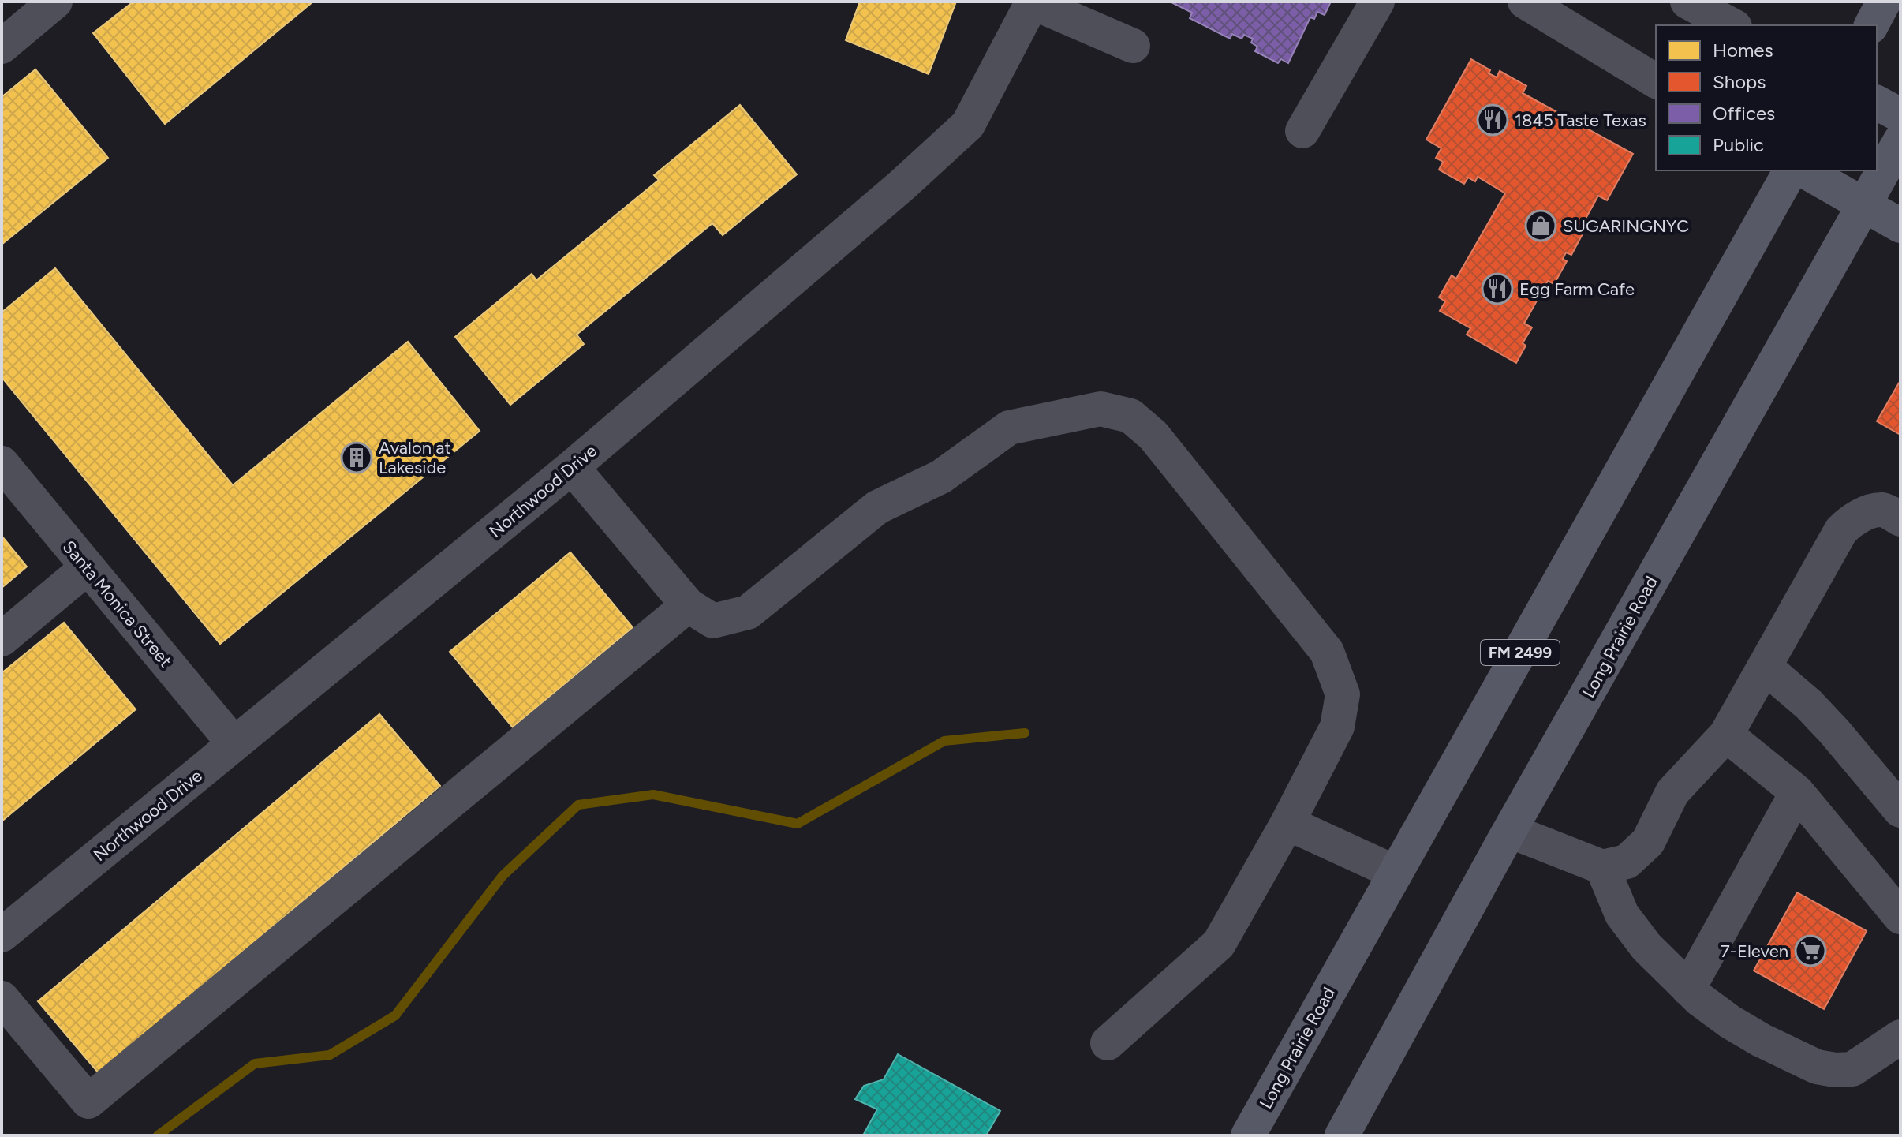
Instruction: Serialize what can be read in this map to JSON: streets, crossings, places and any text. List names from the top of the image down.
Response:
{
  "streets": {
    "main road": ["Long Prairie Road", "FM 2499"],
    "street": ["Northwood Drive", "Santa Monica Street"]
  },
  "crossings": [
    ["Northwood Drive", "Santa Monica Street"]
  ],
  "places": {
    "restaurant": ["1845 Taste Texas", "Egg Farm Cafe"],
    "shop": ["SUGARINGNYC"],
    "building": ["Avalon at Lakeside"],
    "supermarket": ["7-Eleven"]
  },
  "legend": [
    "Homes",
    "Shops",
    "Offices",
    "Public"
  ]
}
